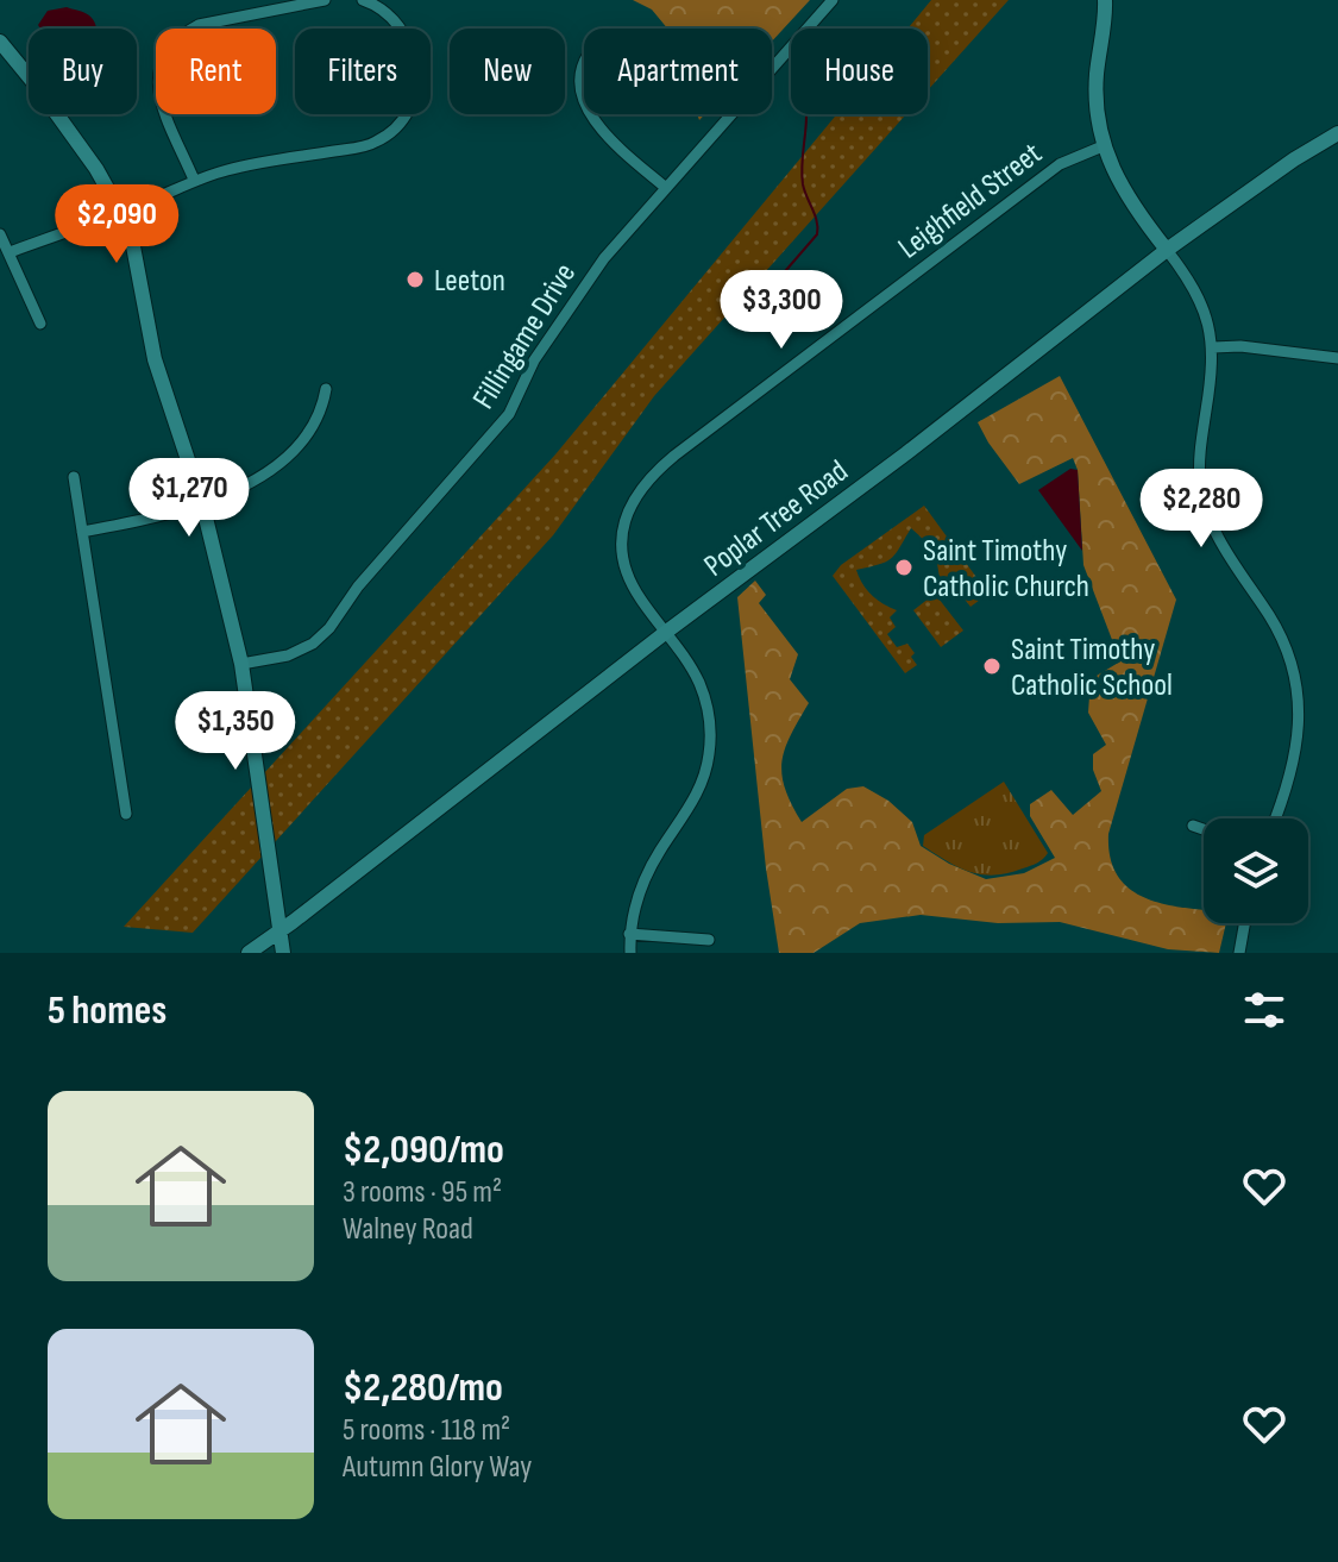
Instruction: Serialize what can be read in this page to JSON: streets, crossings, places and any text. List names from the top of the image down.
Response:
{
  "streets": {
    "main road": ["Poplar Tree Road"],
    "street": ["Leighfield Street", "Fillingame Drive"]
  },
  "crossings": [
    ["Leighfield Street", "Poplar Tree Road"]
  ],
  "places": ["Leeton", "Saint Timothy Catholic Church", "Saint Timothy Catholic School"],
  "page": {
    "chip": [
      "Buy",
      "Rent",
      "Filters",
      "New",
      "Apartment",
      "House"
    ],
    "price": [
      "$2,090",
      "$3,300",
      "$1,270",
      "$2,280",
      "$1,350"
    ],
    "heading": "5 homes",
    "list": [
      {
        "name": "$2,090/mo",
        "note": "3 rooms · 95 m² · Walney Road"
      },
      {
        "name": "$2,280/mo",
        "note": "5 rooms · 118 m² · Autumn Glory Way"
      }
    ]
  }
}
